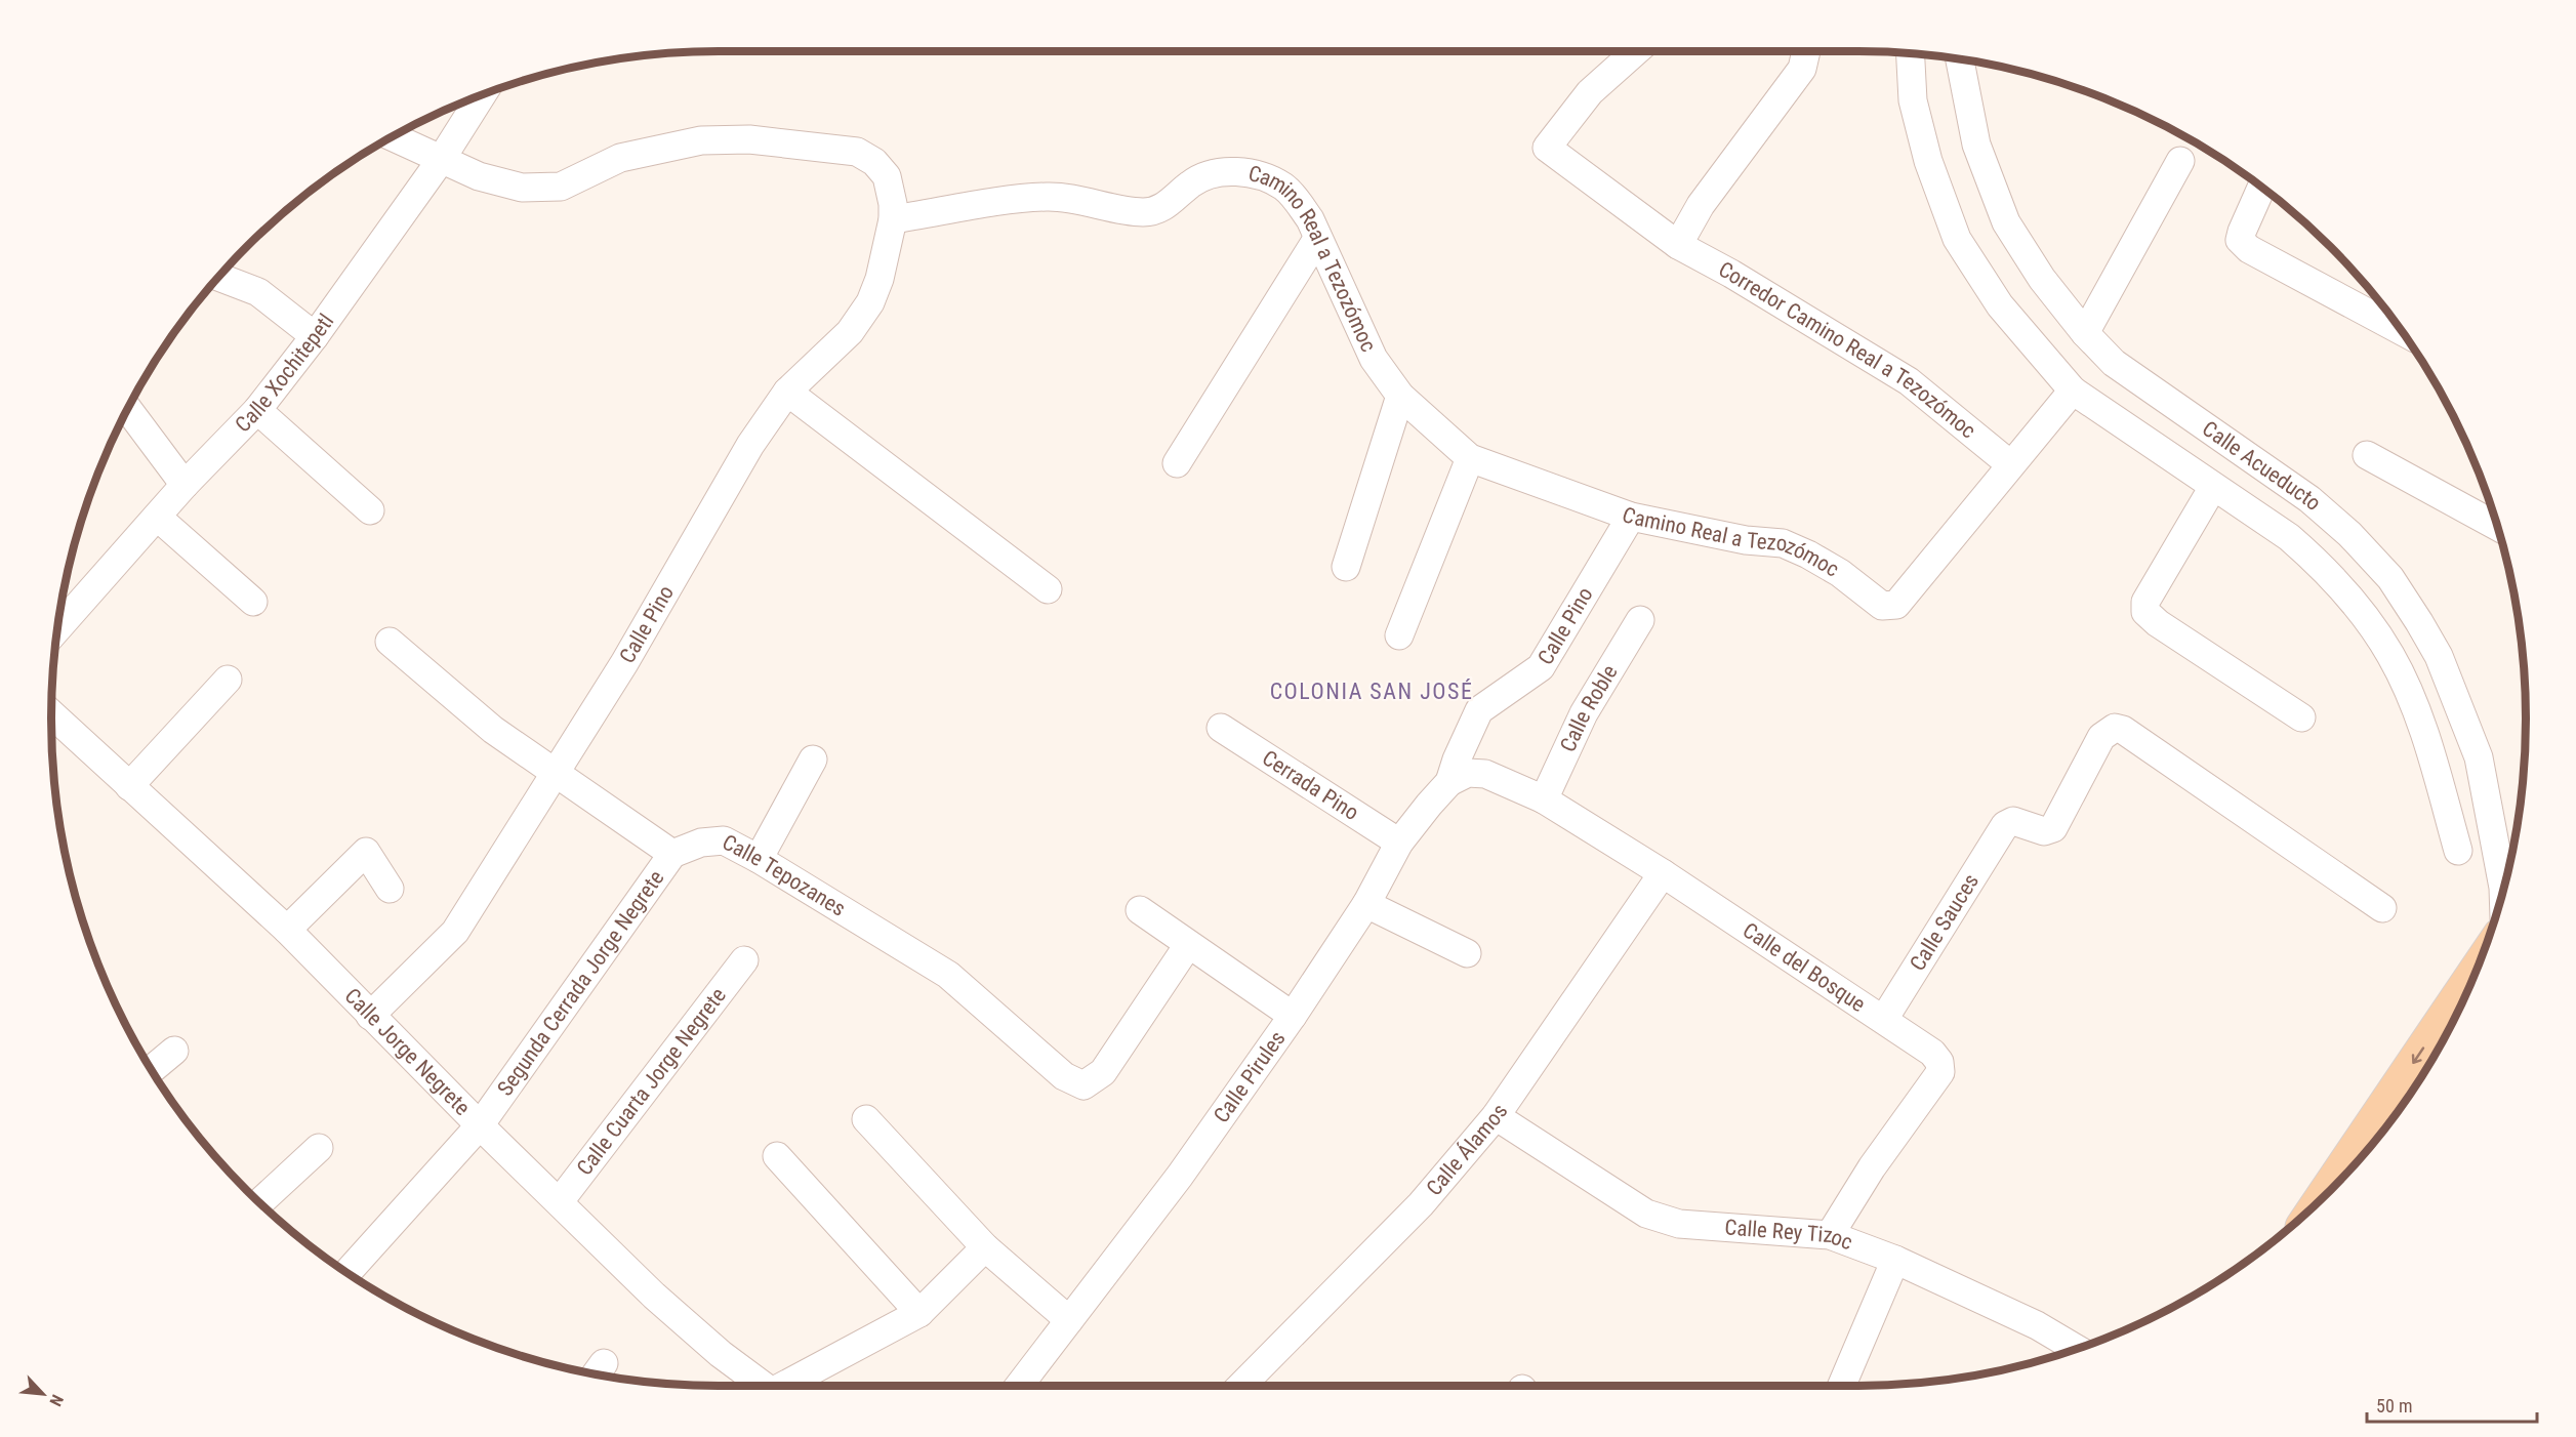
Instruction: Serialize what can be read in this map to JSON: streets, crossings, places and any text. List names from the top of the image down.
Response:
{
  "streets": {
    "street": [
      "Camino Real a Tezozómoc",
      "Corredor Camino Real a Tezozómoc",
      "Calle Xochitepetl",
      "Calle Acueducto",
      "Calle Pino",
      "Calle Roble",
      "Cerrada Pino",
      "Calle Tepozanes",
      "Calle Sauces",
      "Calle del Bosque",
      "Segunda Cerrada Jorge Negrete",
      "Calle Jorge Negrete",
      "Calle Pirules",
      "Calle Cuarta Jorge Negrete",
      "Calle Álamos",
      "Calle Rey Tizoc"
    ]
  },
  "crossings": [
    ["Camino Real a Tezozómoc", "Corredor Camino Real a Tezozómoc"],
    ["Camino Real a Tezozómoc", "Calle Acueducto"],
    ["Camino Real a Tezozómoc", "Calle Pino"],
    ["Calle Pino", "Calle del Bosque"],
    ["Calle Pino", "Calle Jorge Negrete"],
    ["Calle Pino", "Calle Pirules"],
    ["Calle Roble", "Calle del Bosque"],
    ["Cerrada Pino", "Calle Pirules"],
    ["Calle Tepozanes", "Segunda Cerrada Jorge Negrete"],
    ["Calle Sauces", "Calle del Bosque"],
    ["Calle del Bosque", "Calle Pirules"],
    ["Calle del Bosque", "Calle Álamos"],
    ["Calle del Bosque", "Calle Rey Tizoc"],
    ["Segunda Cerrada Jorge Negrete", "Calle Jorge Negrete"],
    ["Calle Jorge Negrete", "Calle Cuarta Jorge Negrete"],
    ["Calle Álamos", "Calle Rey Tizoc"]
  ],
  "districts": ["COLONIA SAN JOSÉ"],
  "scale_bar": "50 m",
  "north": "bottom right"
}
